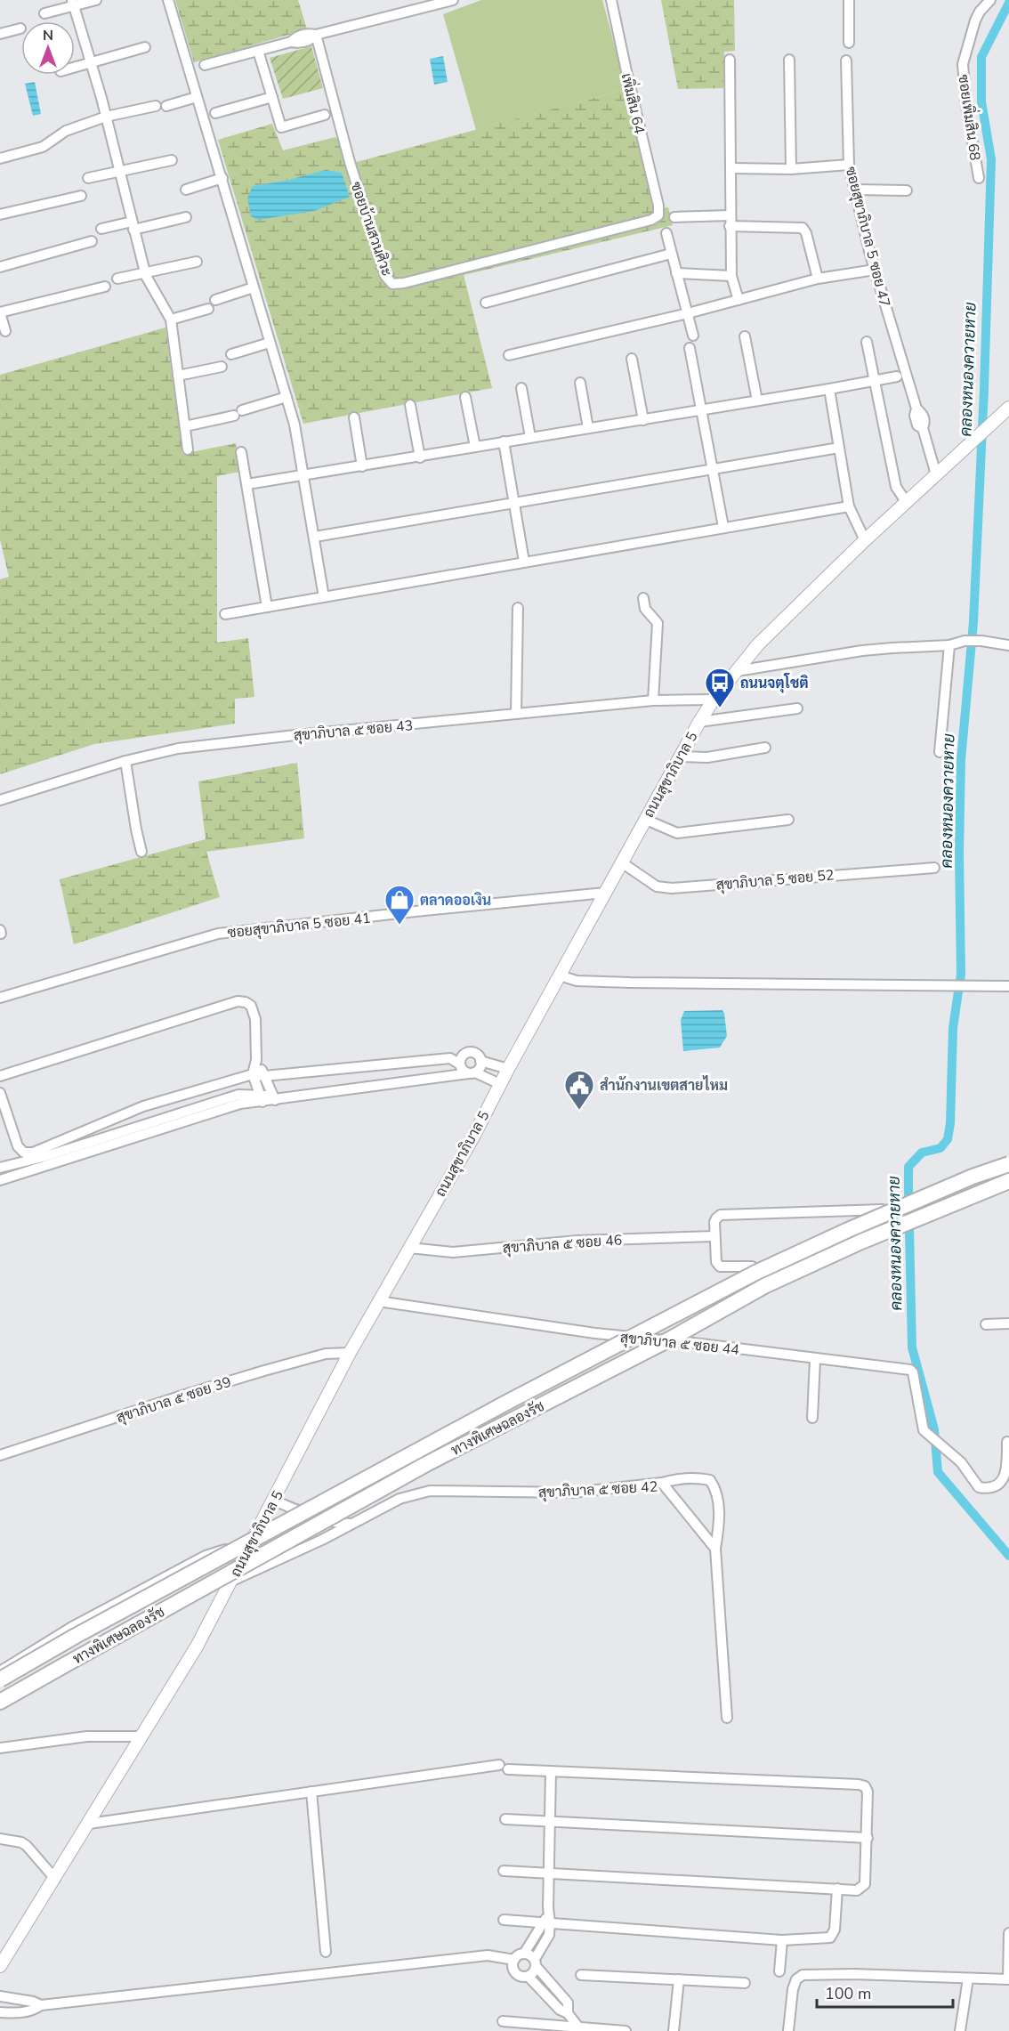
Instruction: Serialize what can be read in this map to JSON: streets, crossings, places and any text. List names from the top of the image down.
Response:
{
  "streets": {
    "highway": ["ทางพิเศษฉลองรัช"],
    "main road": ["ถนนสุขาภิบาล 5"],
    "street": [
      "เพิ่มสิน 64",
      "ซอยเพิ่มสิน 68",
      "ซอยบ้านสวนศิวะ",
      "ซอยสุขาภิบาล 5 ซอย 47",
      "สุขาภิบาล ๕ ซอย 43",
      "สุขาภิบาล 5 ซอย 52",
      "ซอยสุขาภิบาล 5 ซอย 41",
      "สุขาภิบาล ๕ ซอย 46",
      "สุขาภิบาล ๕ ซอย 44",
      "สุขาภิบาล ๕ ซอย 39",
      "สุขาภิบาล ๕ ซอย 42"
    ]
  },
  "crossings": [
    ["เพิ่มสิน 64", "ซอยบ้านสวนศิวะ"],
    ["ซอยสุขาภิบาล 5 ซอย 47", "ถนนสุขาภิบาล 5"],
    ["สุขาภิบาล ๕ ซอย 43", "ถนนสุขาภิบาล 5"],
    ["ถนนสุขาภิบาล 5", "สุขาภิบาล 5 ซอย 52"],
    ["ถนนสุขาภิบาล 5", "ซอยสุขาภิบาล 5 ซอย 41"],
    ["ถนนสุขาภิบาล 5", "สุขาภิบาล ๕ ซอย 46"],
    ["ถนนสุขาภิบาล 5", "สุขาภิบาล ๕ ซอย 44"],
    ["ถนนสุขาภิบาล 5", "สุขาภิบาล ๕ ซอย 39"],
    ["ถนนสุขาภิบาล 5", "สุขาภิบาล ๕ ซอย 42"]
  ],
  "water": ["คลองหนองควายหาย"],
  "places": {
    "bus stop": ["ถนนจตุโชติ"],
    "shop": ["ตลาดออเงิน"],
    "public building": ["สำนักงานเขตสายไหม"]
  },
  "scale_bar": "100 m",
  "north": "top"
}
